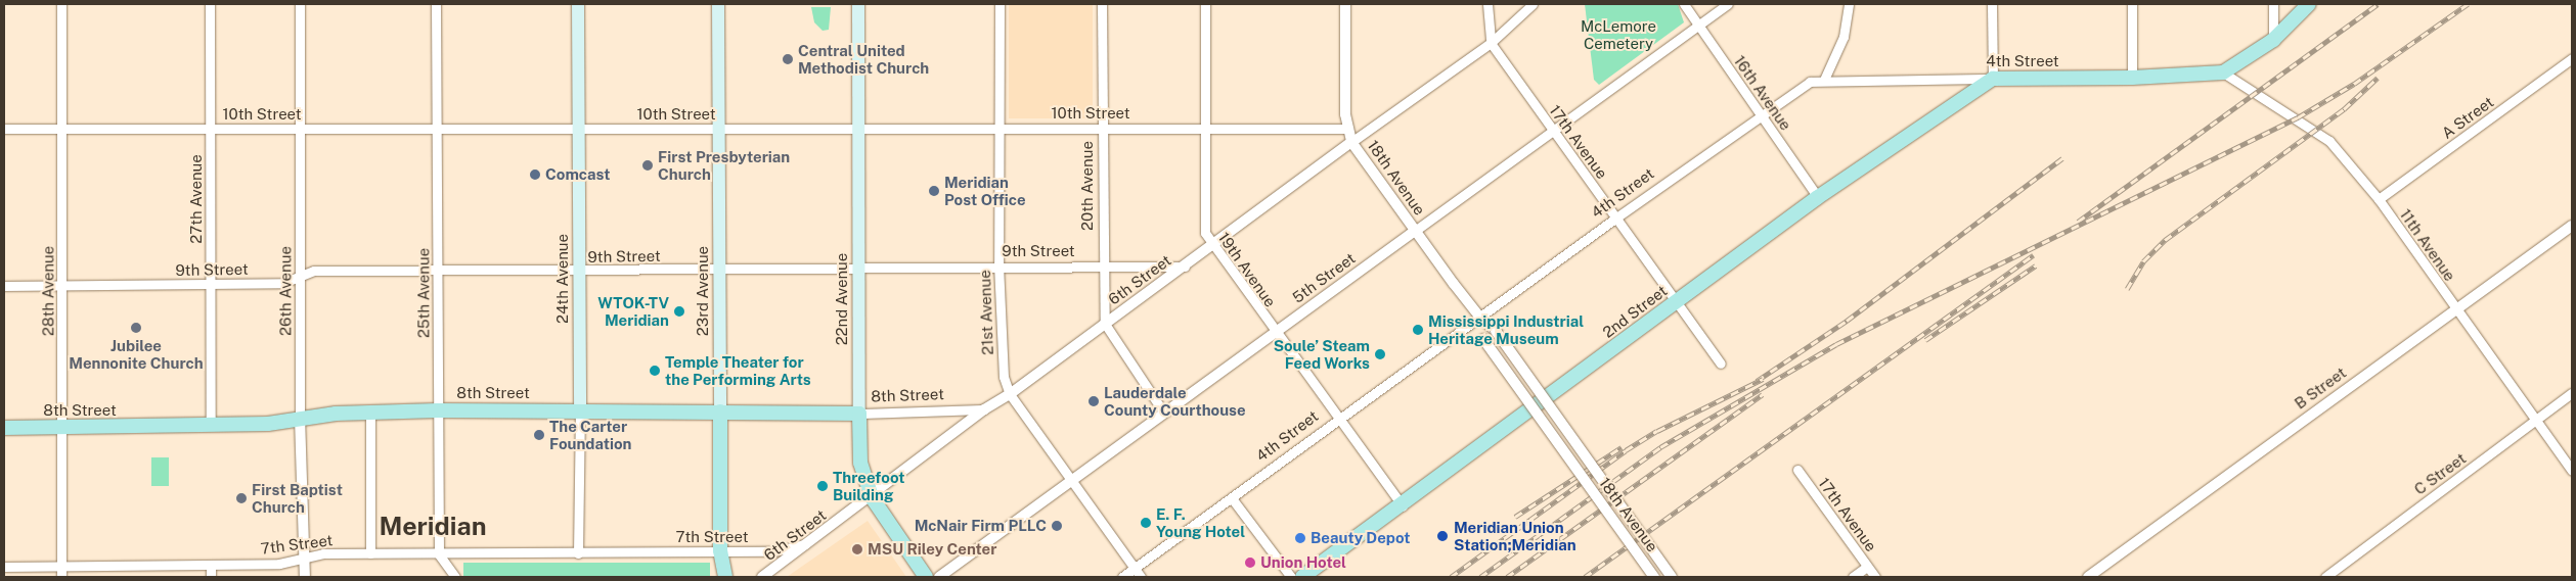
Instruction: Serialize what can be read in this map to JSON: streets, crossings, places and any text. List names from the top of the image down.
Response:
{
  "streets": {
    "main road": [
      "4th Street",
      "24th Avenue",
      "23rd Avenue",
      "22nd Avenue",
      "2nd Street",
      "8th Street"
    ],
    "street": [
      "16th Avenue",
      "10th Street",
      "A Street",
      "17th Avenue",
      "18th Avenue",
      "20th Avenue",
      "27th Avenue",
      "11th Avenue",
      "9th Street",
      "19th Avenue",
      "5th Street",
      "6th Street",
      "28th Avenue",
      "26th Avenue",
      "25th Avenue",
      "21st Avenue",
      "B Street",
      "C Street",
      "7th Street"
    ]
  },
  "crossings": [
    ["4th Street", "16th Avenue"],
    ["4th Street", "17th Avenue"],
    ["4th Street", "18th Avenue"],
    ["4th Street", "11th Avenue"],
    ["4th Street", "19th Avenue"],
    ["4th Street", "2nd Street"],
    ["4th Street", "21st Avenue"],
    ["16th Avenue", "5th Street"],
    ["16th Avenue", "2nd Street"],
    ["10th Street", "18th Avenue"],
    ["10th Street", "20th Avenue"],
    ["10th Street", "27th Avenue"],
    ["10th Street", "19th Avenue"],
    ["10th Street", "24th Avenue"],
    ["10th Street", "28th Avenue"],
    ["10th Street", "26th Avenue"],
    ["10th Street", "23rd Avenue"],
    ["10th Street", "25th Avenue"],
    ["10th Street", "22nd Avenue"],
    ["10th Street", "21st Avenue"],
    ["A Street", "11th Avenue"],
    ["17th Avenue", "5th Street"],
    ["17th Avenue", "6th Street"],
    ["17th Avenue", "2nd Street"],
    ["18th Avenue", "5th Street"],
    ["18th Avenue", "6th Street"],
    ["20th Avenue", "9th Street"],
    ["20th Avenue", "6th Street"],
    ["27th Avenue", "9th Street"],
    ["27th Avenue", "8th Street"],
    ["11th Avenue", "B Street"],
    ["11th Avenue", "C Street"],
    ["9th Street", "24th Avenue"],
    ["9th Street", "6th Street"],
    ["9th Street", "28th Avenue"],
    ["9th Street", "26th Avenue"],
    ["9th Street", "23rd Avenue"],
    ["9th Street", "25th Avenue"],
    ["9th Street", "22nd Avenue"],
    ["9th Street", "21st Avenue"],
    ["19th Avenue", "5th Street"],
    ["19th Avenue", "6th Street"],
    ["19th Avenue", "2nd Street"],
    ["5th Street", "21st Avenue"],
    ["24th Avenue", "8th Street"],
    ["24th Avenue", "7th Street"],
    ["6th Street", "22nd Avenue"],
    ["6th Street", "21st Avenue"],
    ["6th Street", "8th Street"],
    ["6th Street", "7th Street"],
    ["28th Avenue", "8th Street"],
    ["28th Avenue", "7th Street"],
    ["26th Avenue", "8th Street"],
    ["26th Avenue", "7th Street"],
    ["23rd Avenue", "8th Street"],
    ["23rd Avenue", "7th Street"],
    ["25th Avenue", "8th Street"],
    ["25th Avenue", "7th Street"],
    ["22nd Avenue", "8th Street"]
  ],
  "districts": ["Meridian"],
  "parks": ["McLemore Cemetery"],
  "places": [
    "Central United Methodist Church",
    "First Presbyterian Church",
    "Comcast",
    "Meridian Post Office",
    "WTOK-TV Meridian",
    "Jubilee Mennonite Church",
    "Mississippi Industrial Heritage Museum",
    "Soule’ Steam Feed Works",
    "Temple Theater for the Performing Arts",
    "Lauderdale County Courthouse",
    "The Carter Foundation",
    "Threefoot Building",
    "First Baptist Church",
    "E. F. Young Hotel",
    "McNair Firm PLLC",
    "Meridian Union Station;Meridian",
    "Beauty Depot",
    "MSU Riley Center",
    "Union Hotel"
  ]
}
